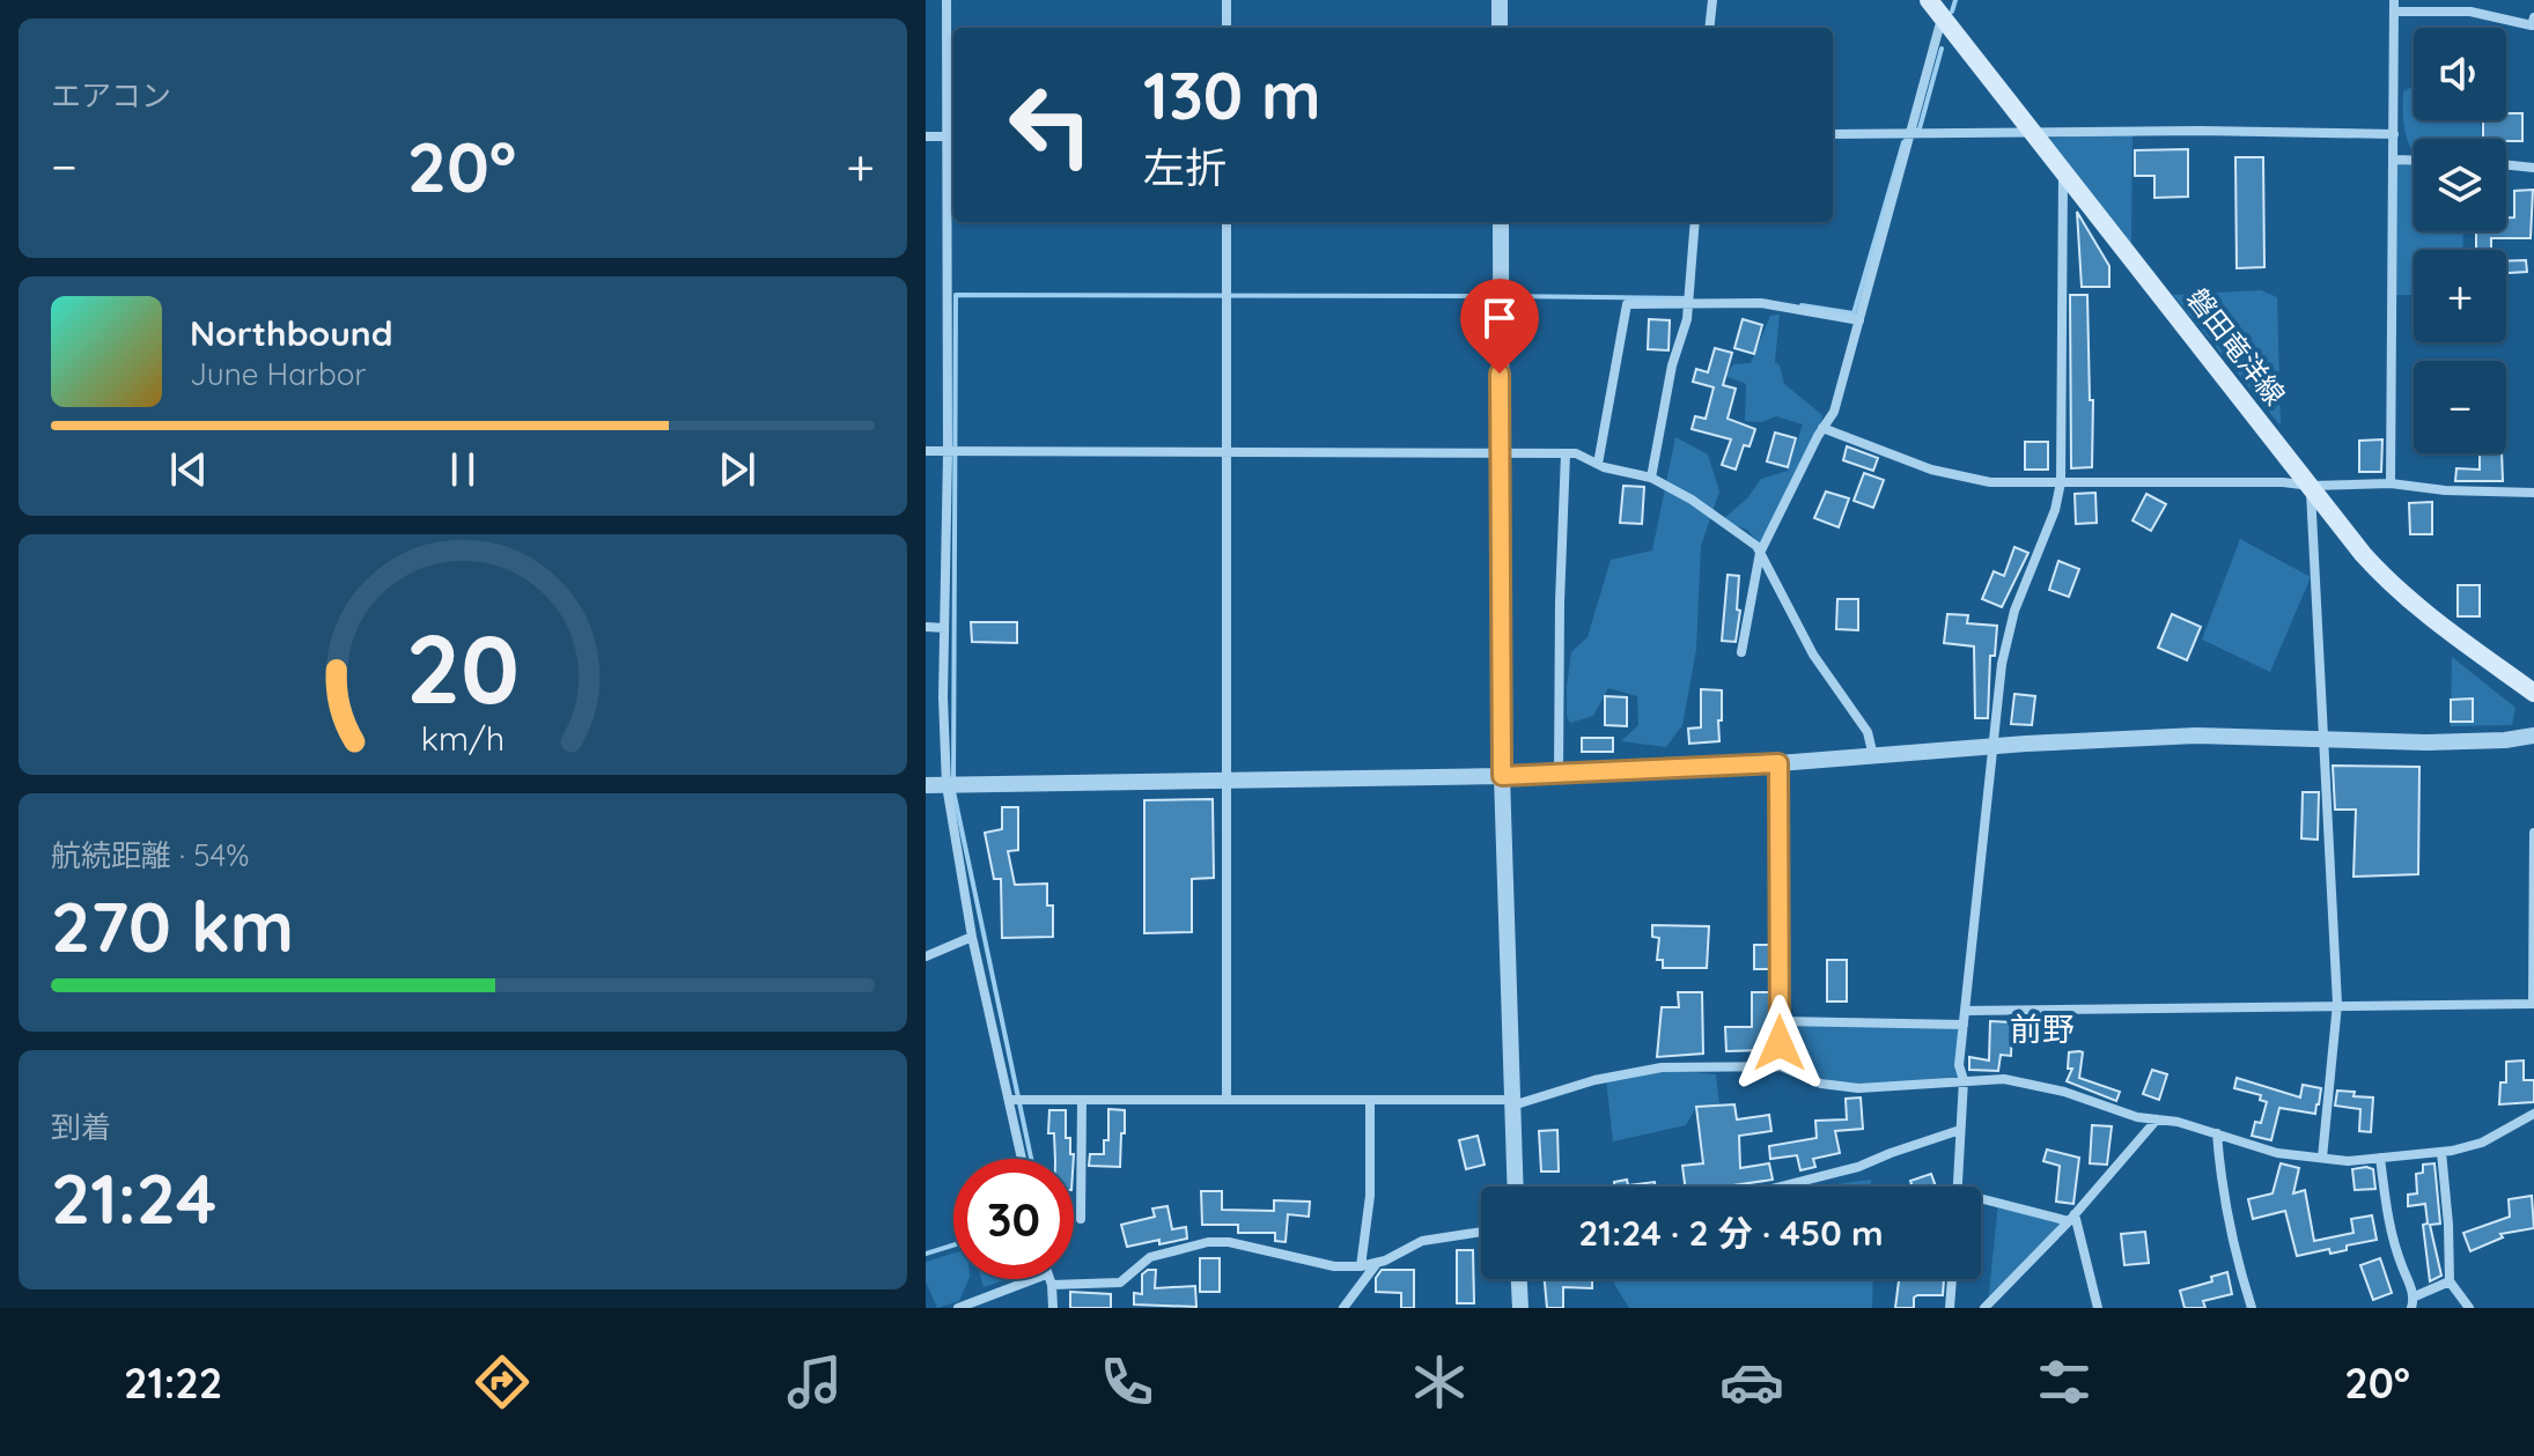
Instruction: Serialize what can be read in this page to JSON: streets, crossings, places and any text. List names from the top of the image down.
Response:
{
  "streets": {
    "main road": ["磐田竜洋線"]
  },
  "districts": ["前野"],
  "page": {
    "tile": [
      "エアコン",
      ["航続距離 · 54%", "270 km"],
      ["到着", "21:24"]
    ],
    "map_buttons": ["+", "−"],
    "turn": ["130 m", "左折"],
    "heat": ["−", "20°", "+"],
    "song": ["Northbound", "June Harbor"],
    "limit": "30",
    "trip": "21:24 · 2 分 · 450 m",
    "tabs": ["21:22", "20°"],
    "gauge": ["20", "km/h"]
  }
}
